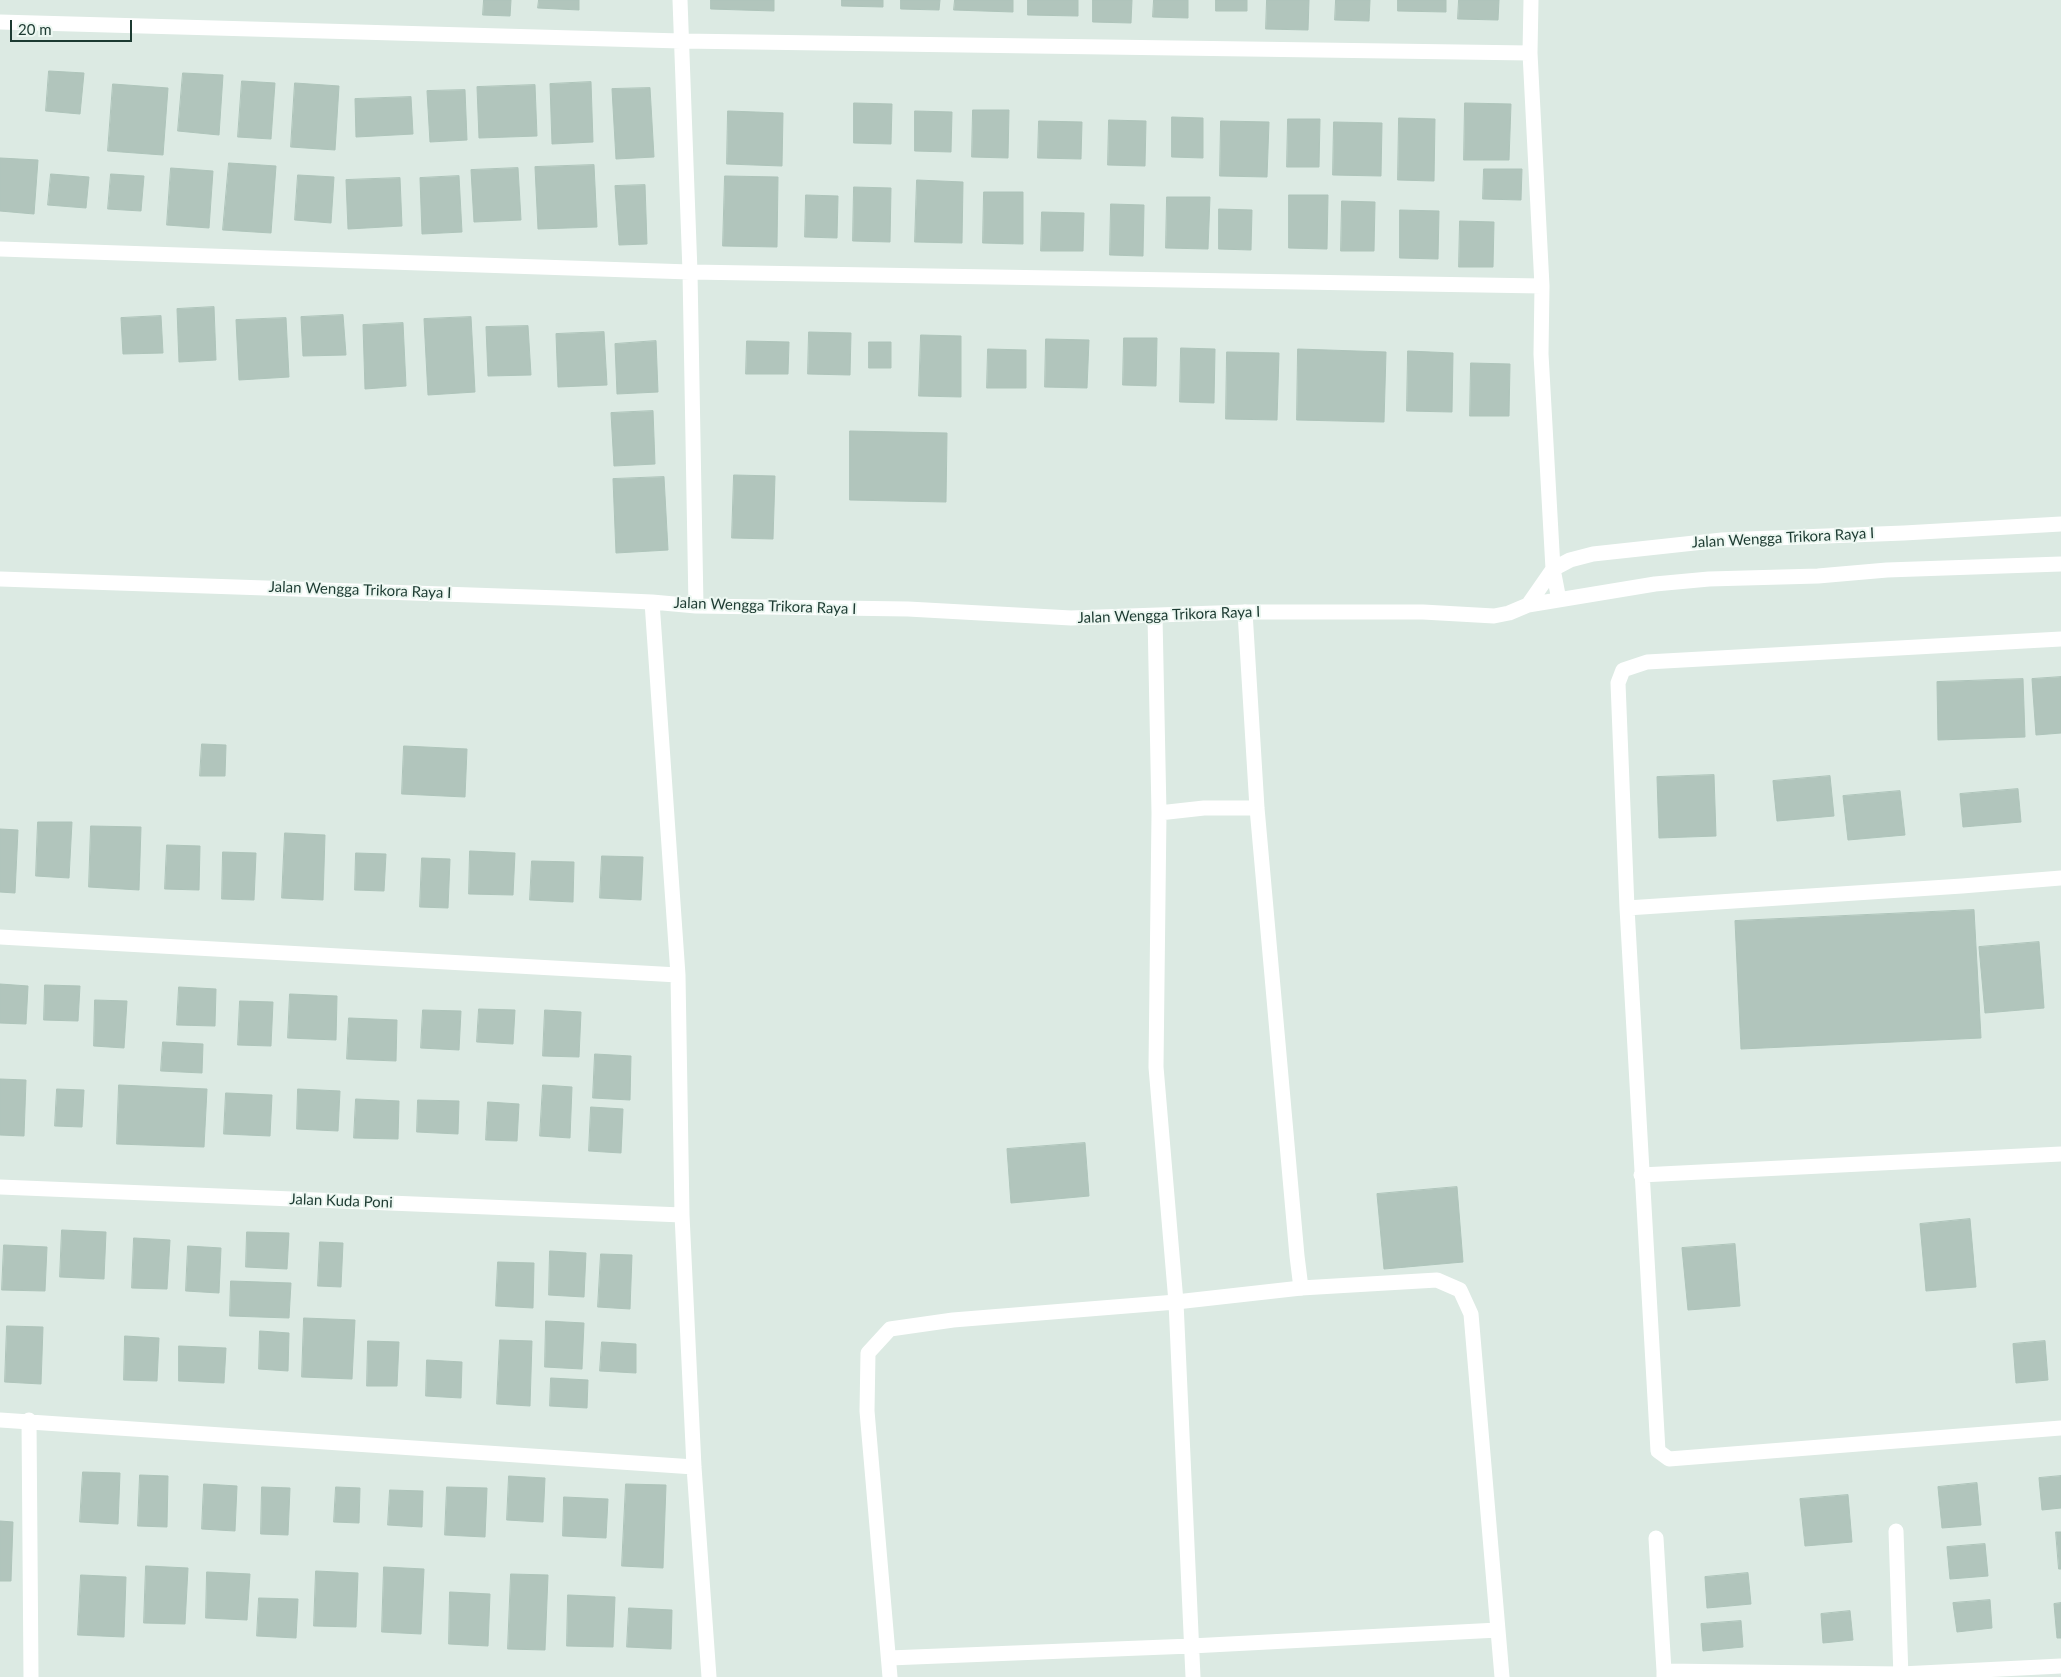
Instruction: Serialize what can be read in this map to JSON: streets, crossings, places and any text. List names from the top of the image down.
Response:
{
  "streets": {
    "street": ["Jalan Wengga Trikora Raya I", "Jalan Kuda Poni"]
  },
  "scale_bar": "20 m"
}
